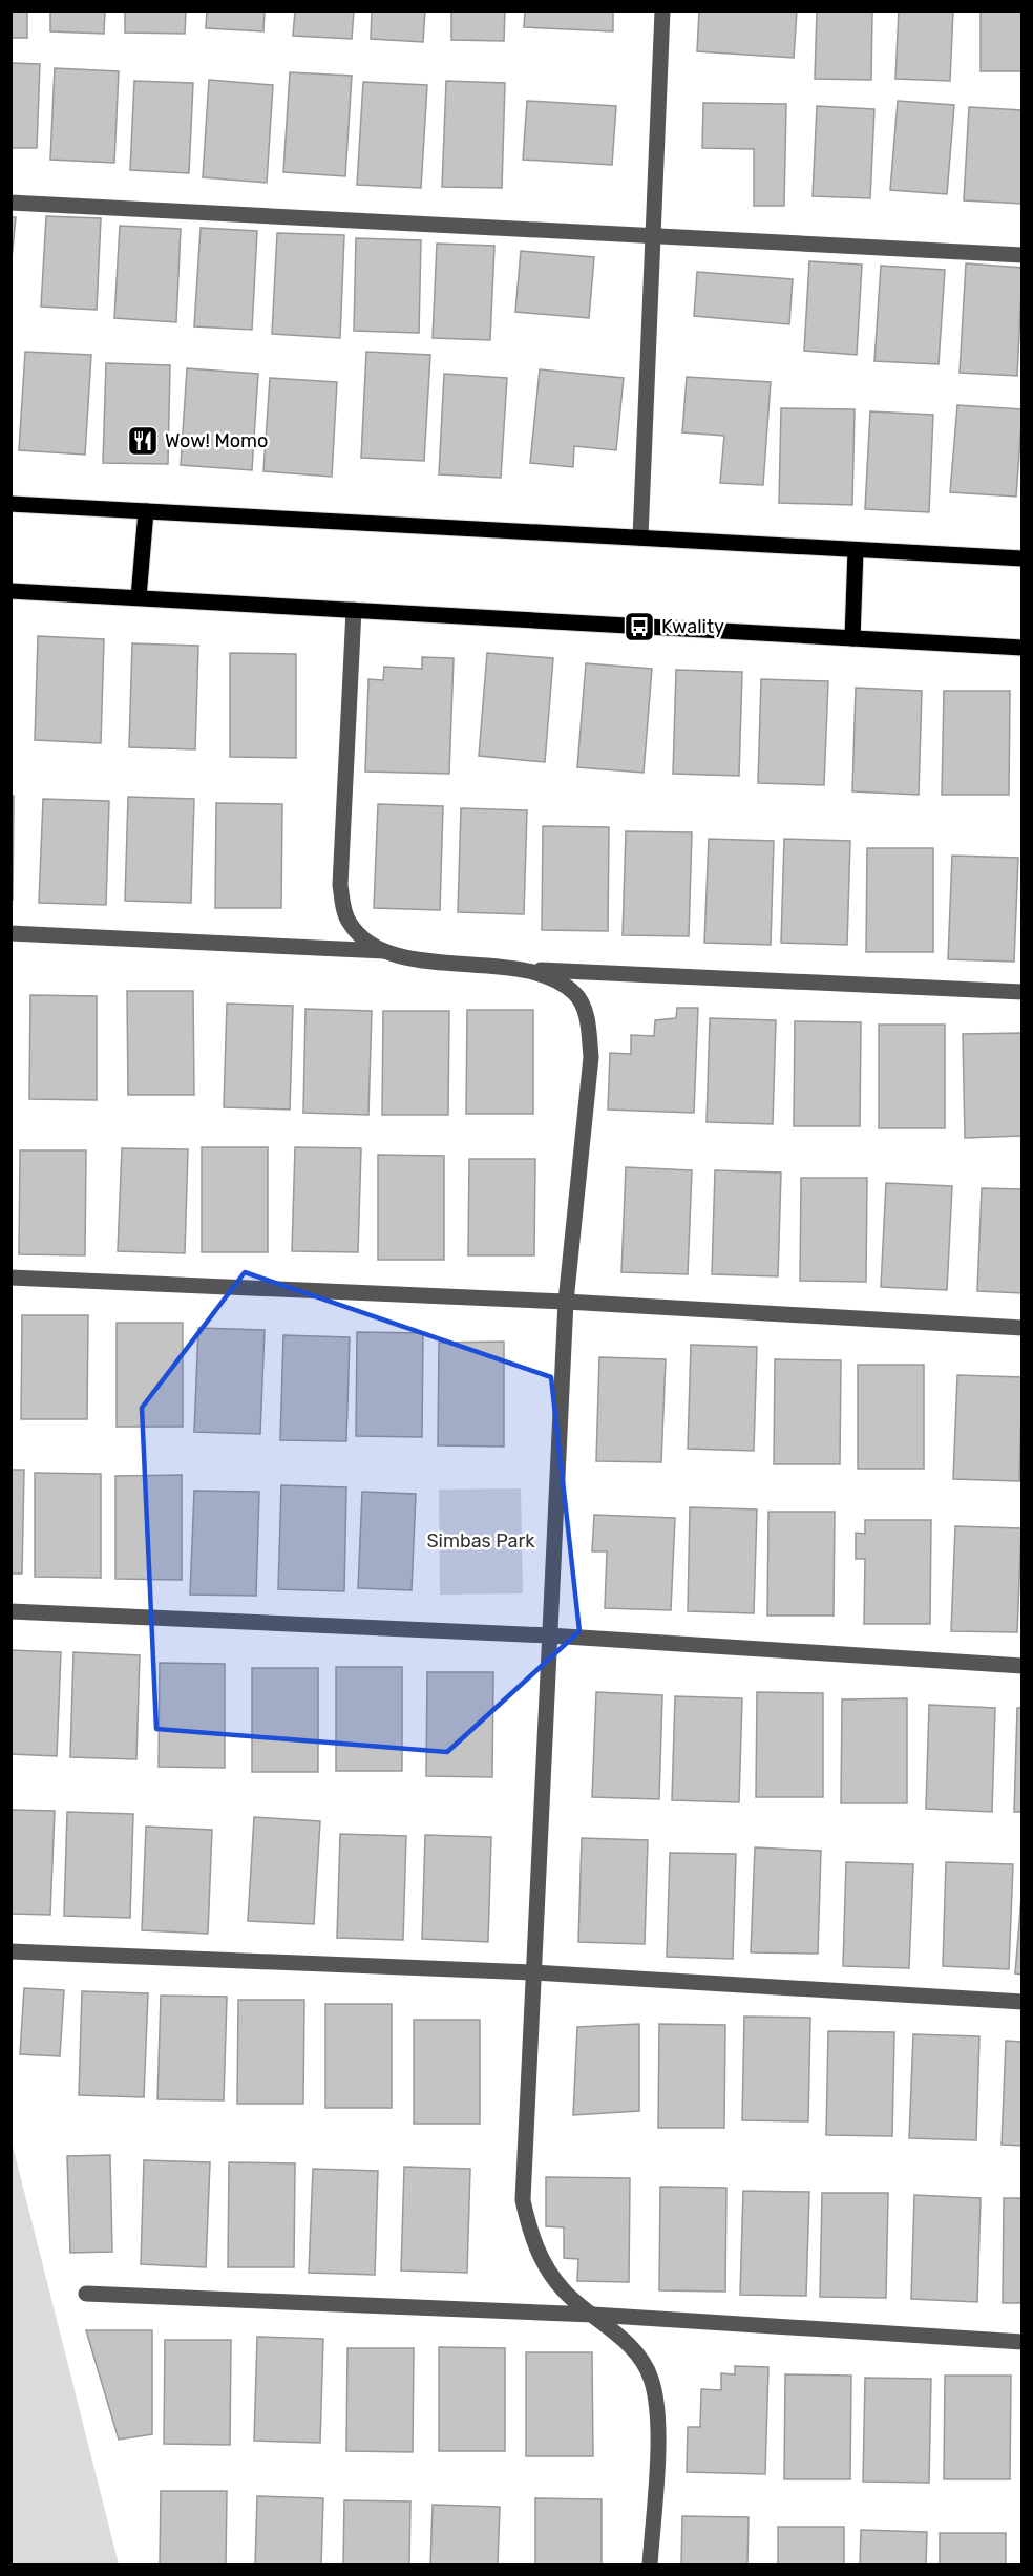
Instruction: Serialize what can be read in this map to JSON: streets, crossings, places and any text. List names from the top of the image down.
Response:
{
  "parks": ["Simbas Park"],
  "places": {
    "restaurant": ["Wow! Momo"],
    "bus stop": ["Kwality"]
  }
}
